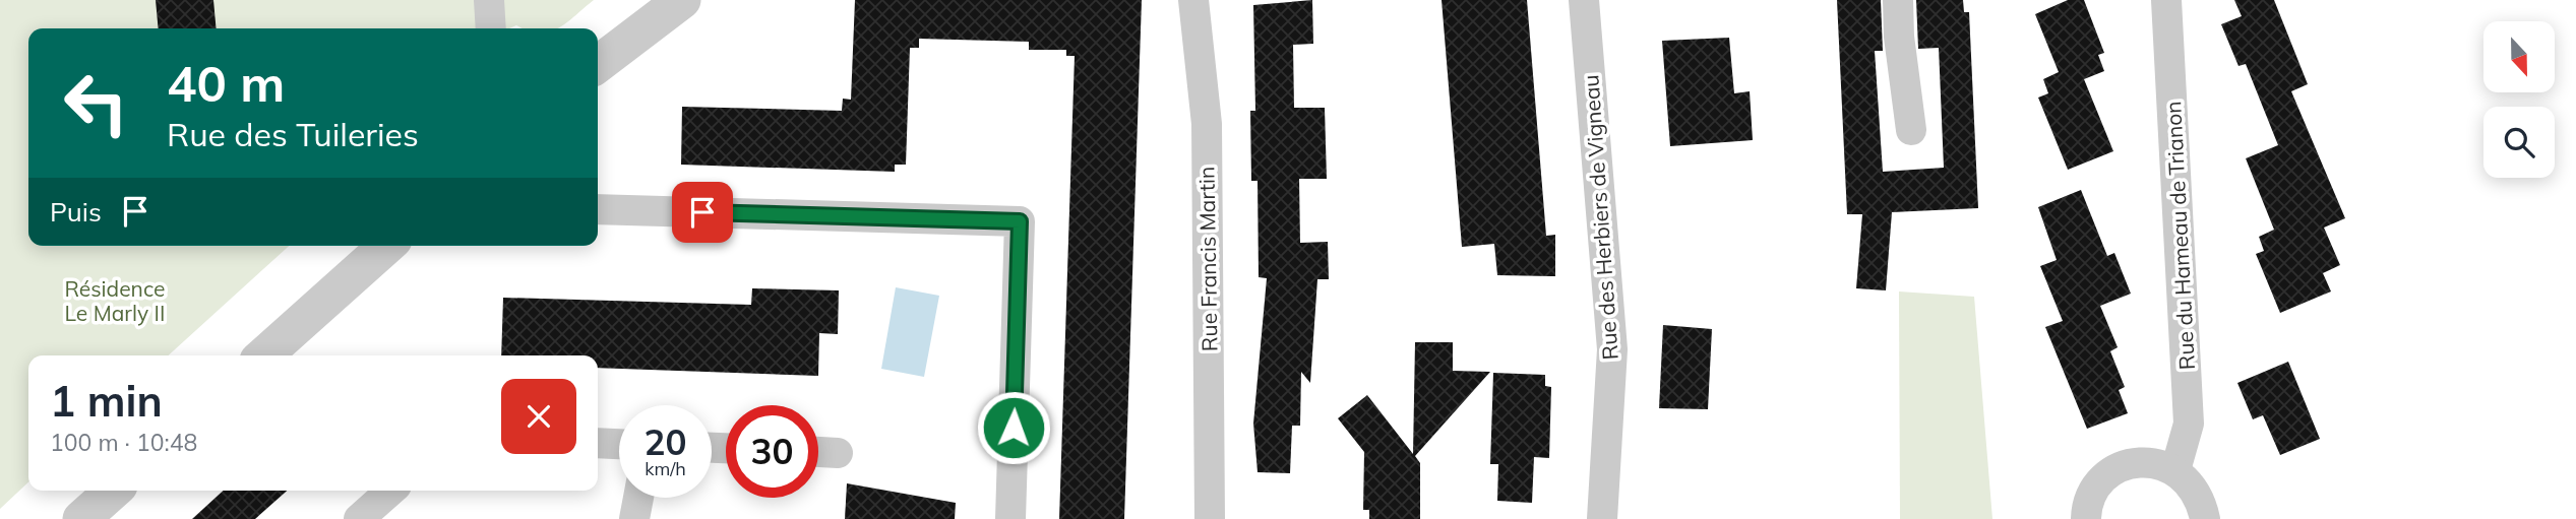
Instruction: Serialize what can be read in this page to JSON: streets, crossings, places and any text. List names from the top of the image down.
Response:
{
  "streets": {
    "street": ["Rue des Herbiers de Vigneau", "Rue du Hameau de Trianon", "Rue Francis Martin"]
  },
  "parks": ["Résidence Le Marly II"],
  "north": "bottom",
  "page": {
    "turn": ["40 m", "Rue des Tuileries"],
    "then": "Puis",
    "heading": ["1 min", "100 m · 10:48"],
    "speed": "20 km/h",
    "limit": "30"
  }
}
